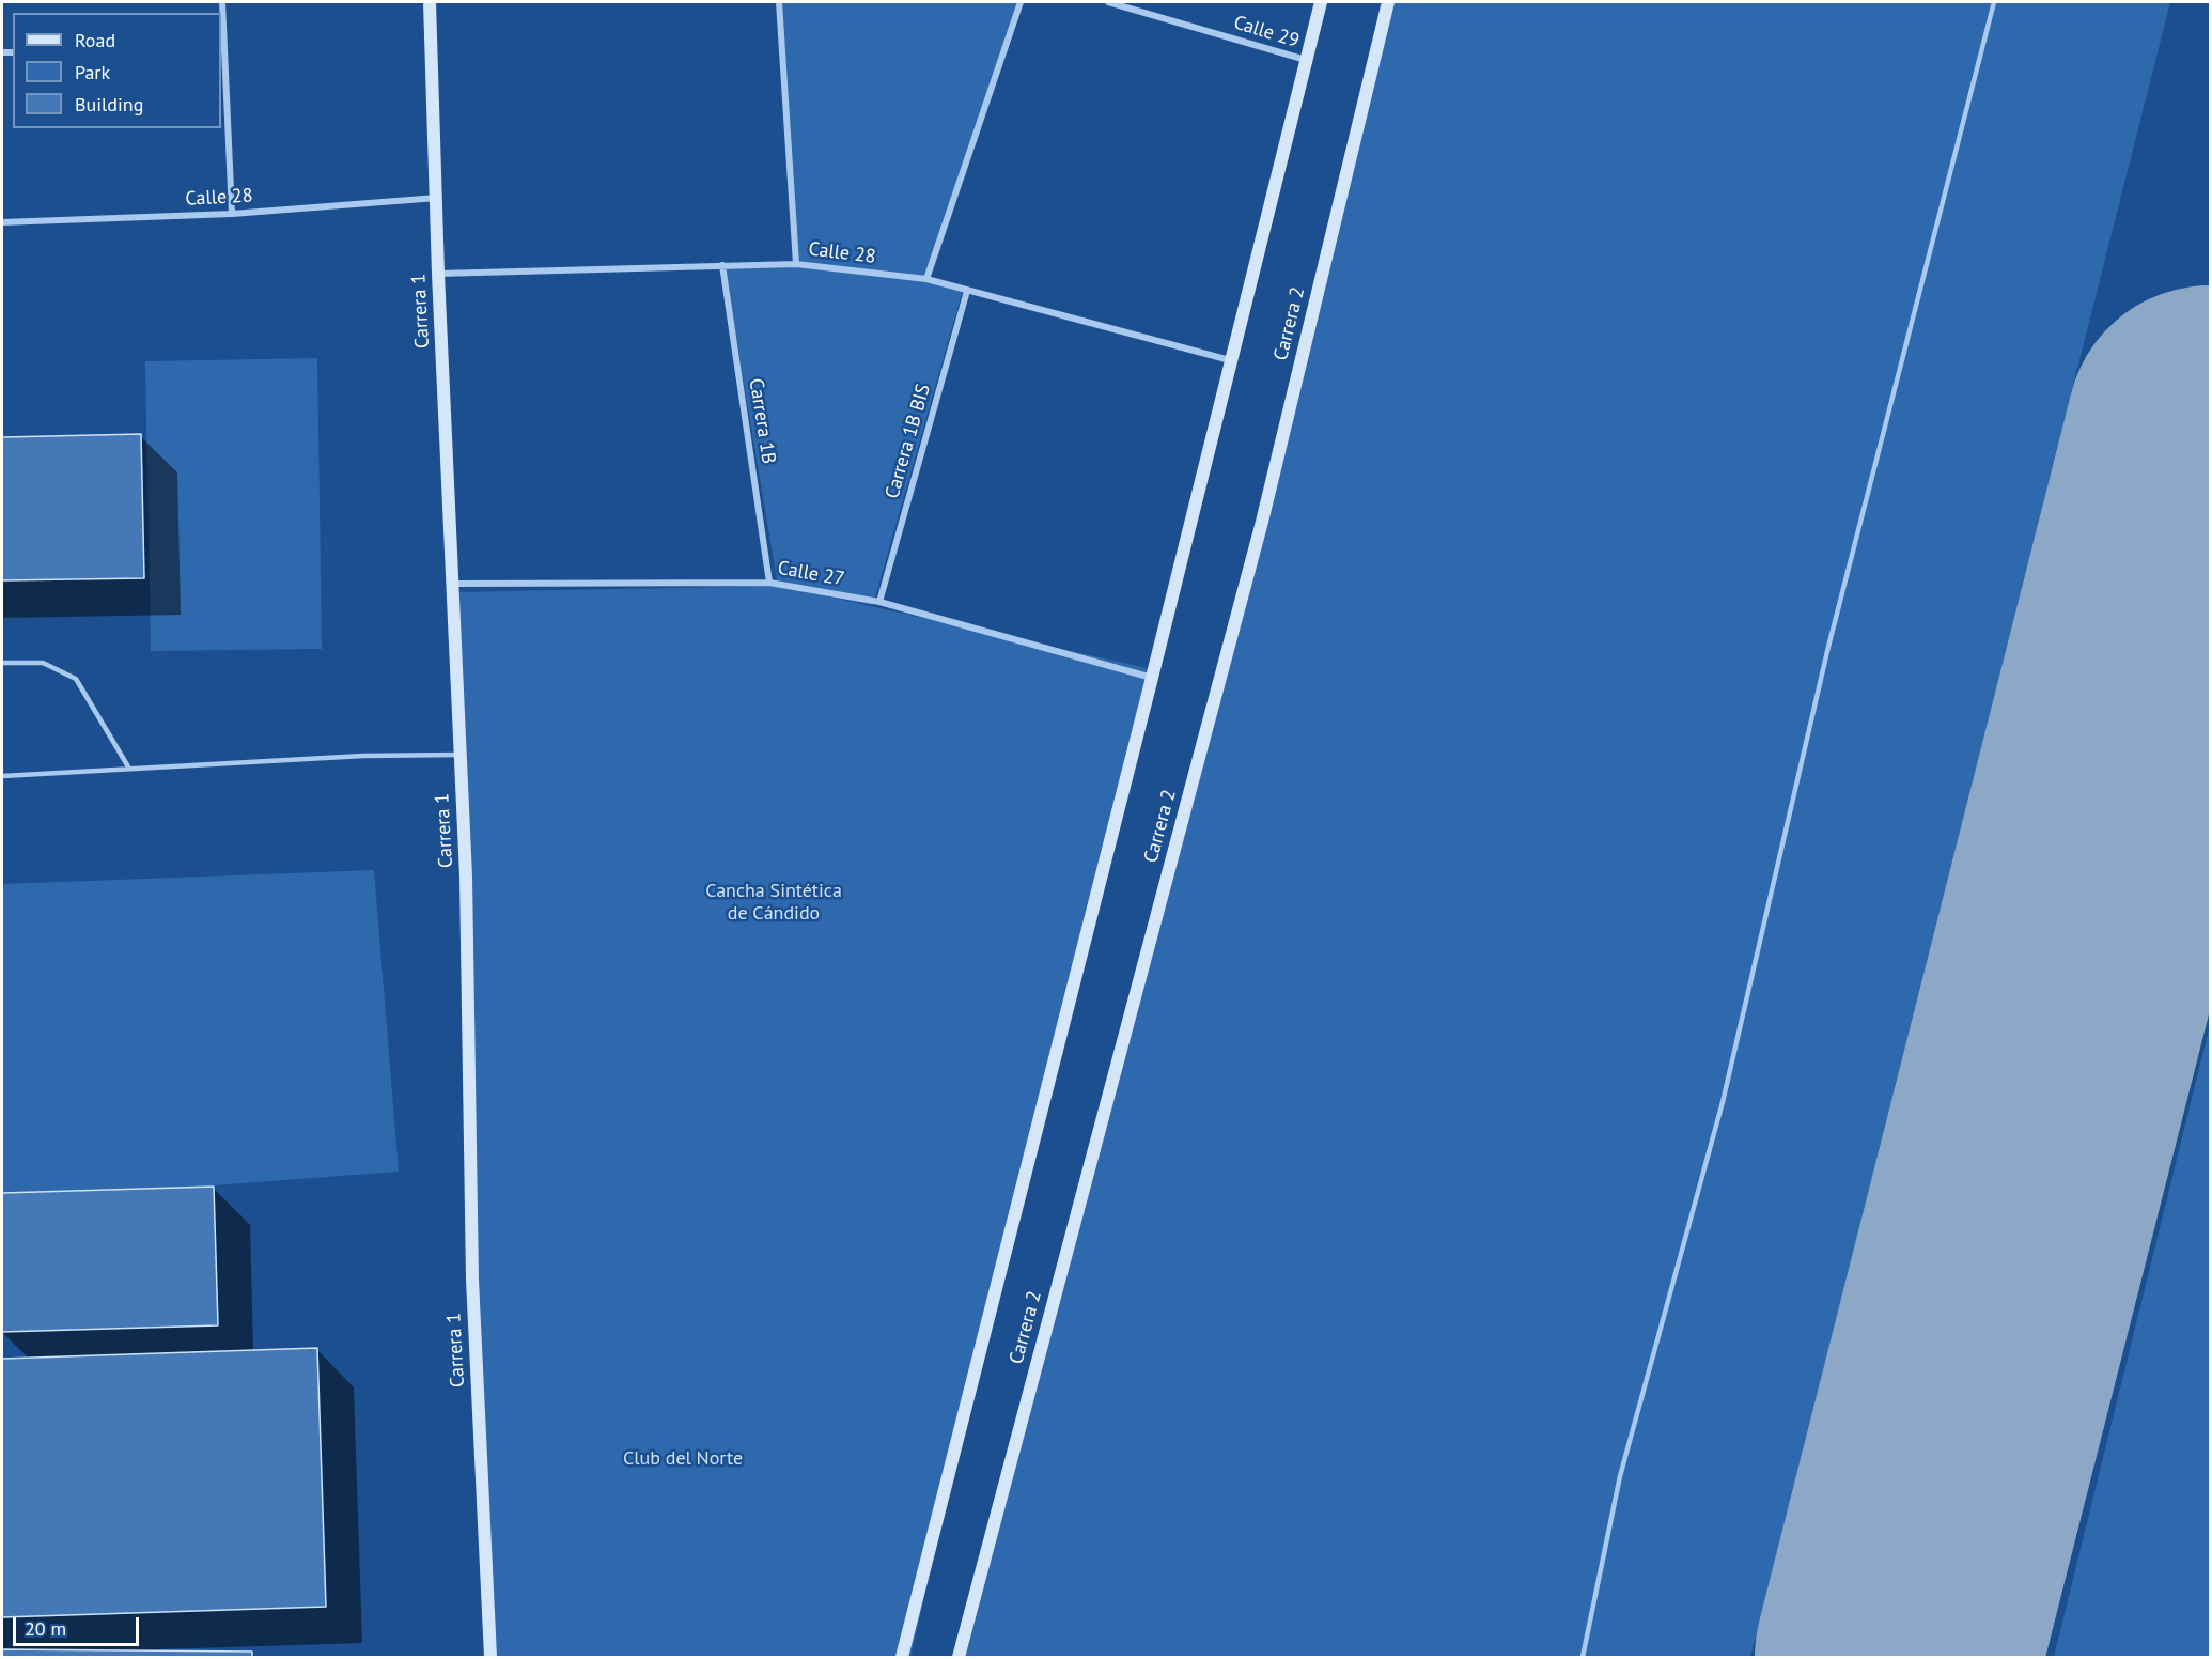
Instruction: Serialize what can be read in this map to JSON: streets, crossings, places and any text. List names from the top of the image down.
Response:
{
  "streets": {
    "main road": ["Carrera 1", "Carrera 2"],
    "street": [
      "Calle 29",
      "Calle 28",
      "Carrera 1B",
      "Carrera 1B BIS",
      "Calle 27"
    ]
  },
  "crossings": [
    ["Calle 29", "Carrera 2"],
    ["Calle 28", "Carrera 1"],
    ["Calle 28", "Carrera 2"],
    ["Calle 28", "Carrera 1B"],
    ["Calle 28", "Carrera 1B BIS"],
    ["Carrera 1", "Calle 27"],
    ["Carrera 2", "Calle 27"],
    ["Carrera 1B", "Calle 27"],
    ["Carrera 1B BIS", "Calle 27"]
  ],
  "parks": ["Cancha Sintética de Cándido", "Club del Norte"],
  "legend": ["Road", "Park", "Building"],
  "scale_bar": "20 m"
}
